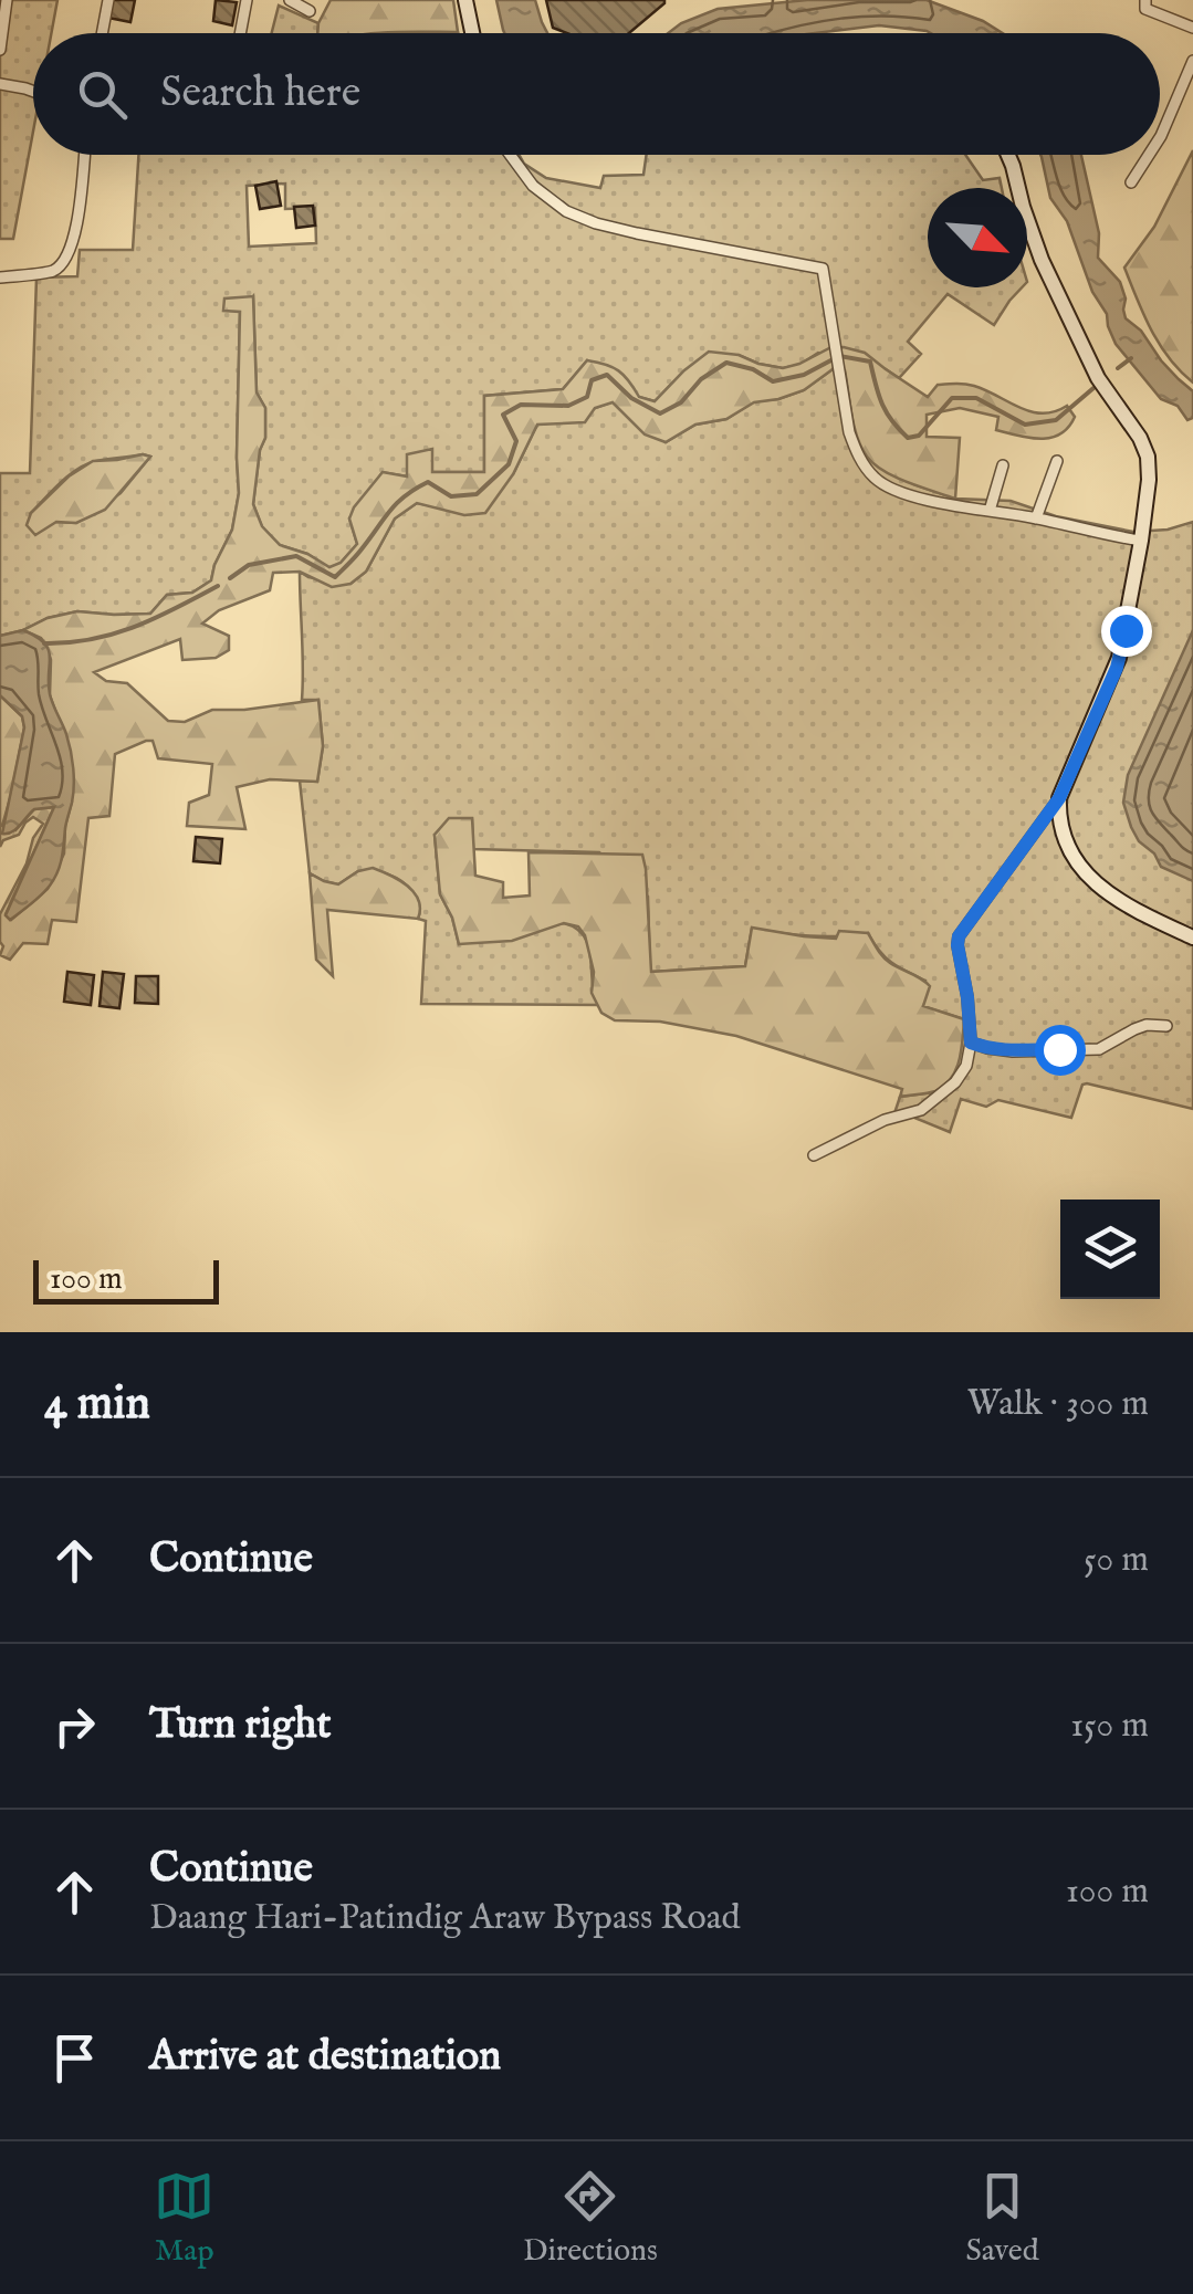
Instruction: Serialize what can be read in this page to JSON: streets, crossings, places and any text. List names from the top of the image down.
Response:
{
  "scale_bar": "100 m",
  "north": "bottom right",
  "page": {
    "search": "Search here",
    "scale": "100 m",
    "heading": ["4 min", "Walk · 300 m"],
    "list": [
      ["Continue", "50 m"],
      ["Turn right", "150 m"],
      ["Continue", "Daang Hari-Patindig Araw Bypass Road", "100 m"],
      "Arrive at destination"
    ],
    "nav": ["Map", "Directions", "Saved"]
  }
}
